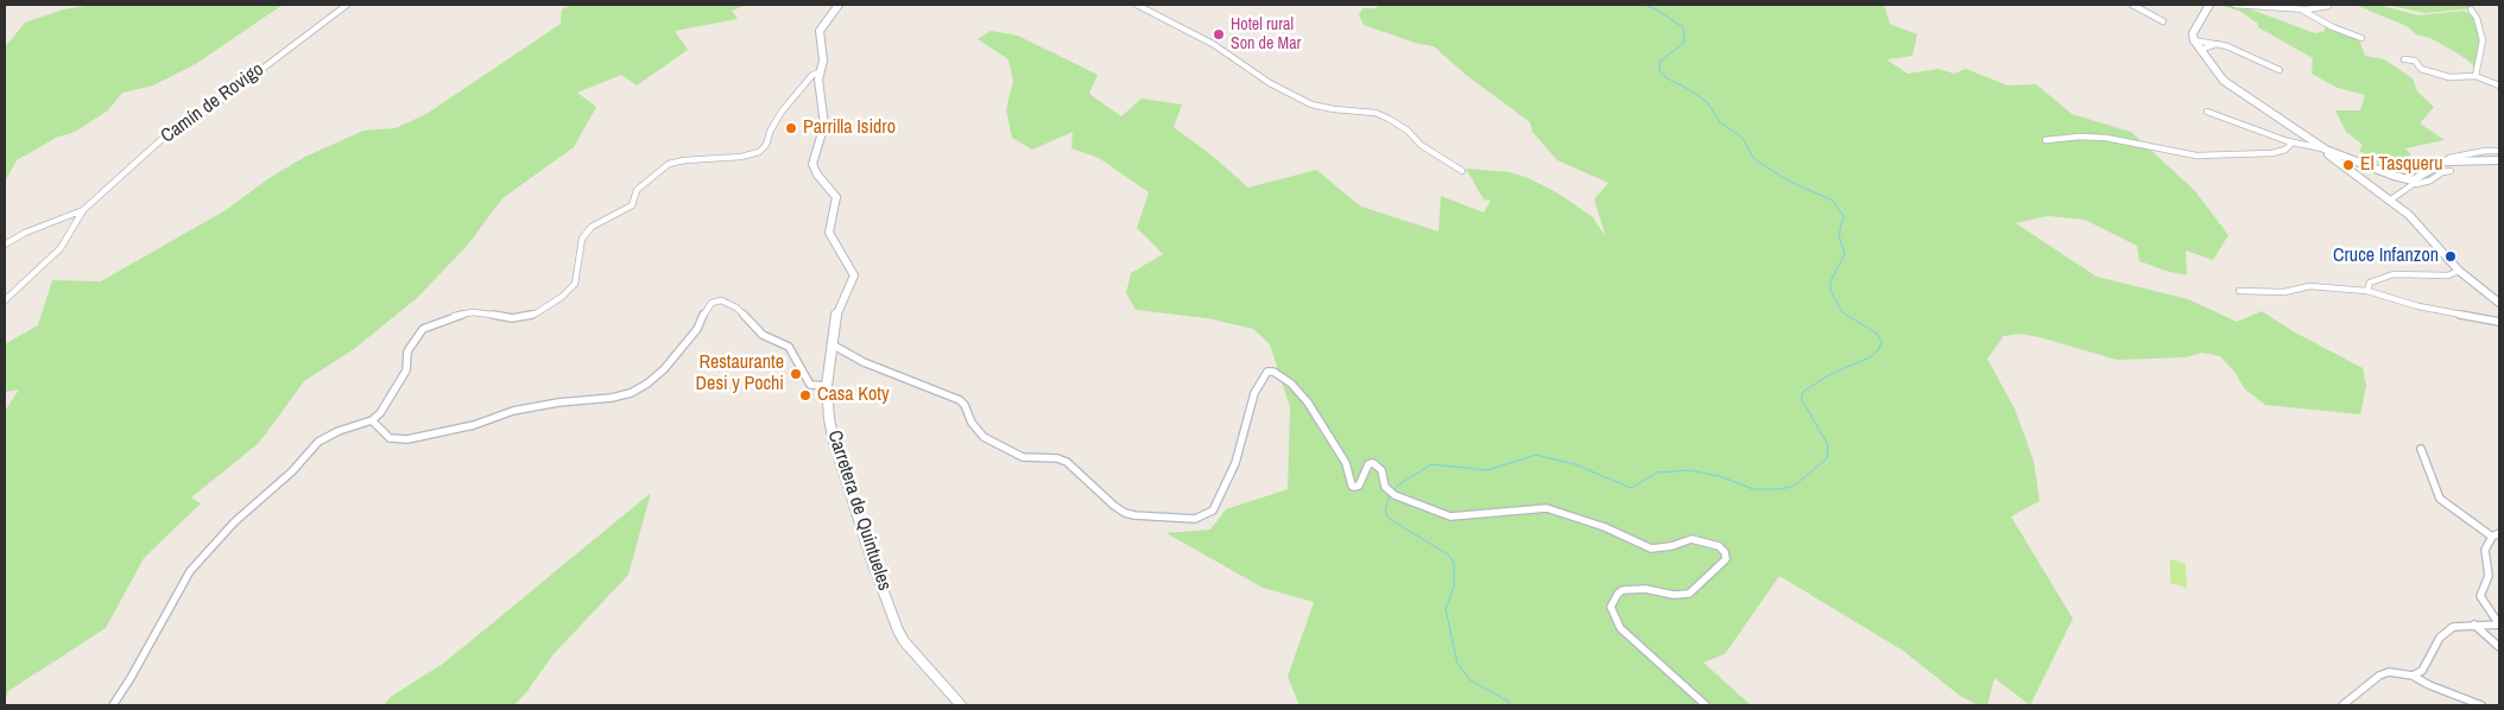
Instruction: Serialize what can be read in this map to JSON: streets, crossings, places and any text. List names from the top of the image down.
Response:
{
  "streets": {
    "street": ["Camín de Rovigo", "Carretera de Quintueles"]
  },
  "places": [
    "Hotel rural Son de Mar",
    "Parrilla Isidro",
    "El Tasqueru",
    "Cruce Infanzon",
    "Restaurante Desi y Pochi",
    "Casa Koty"
  ]
}
